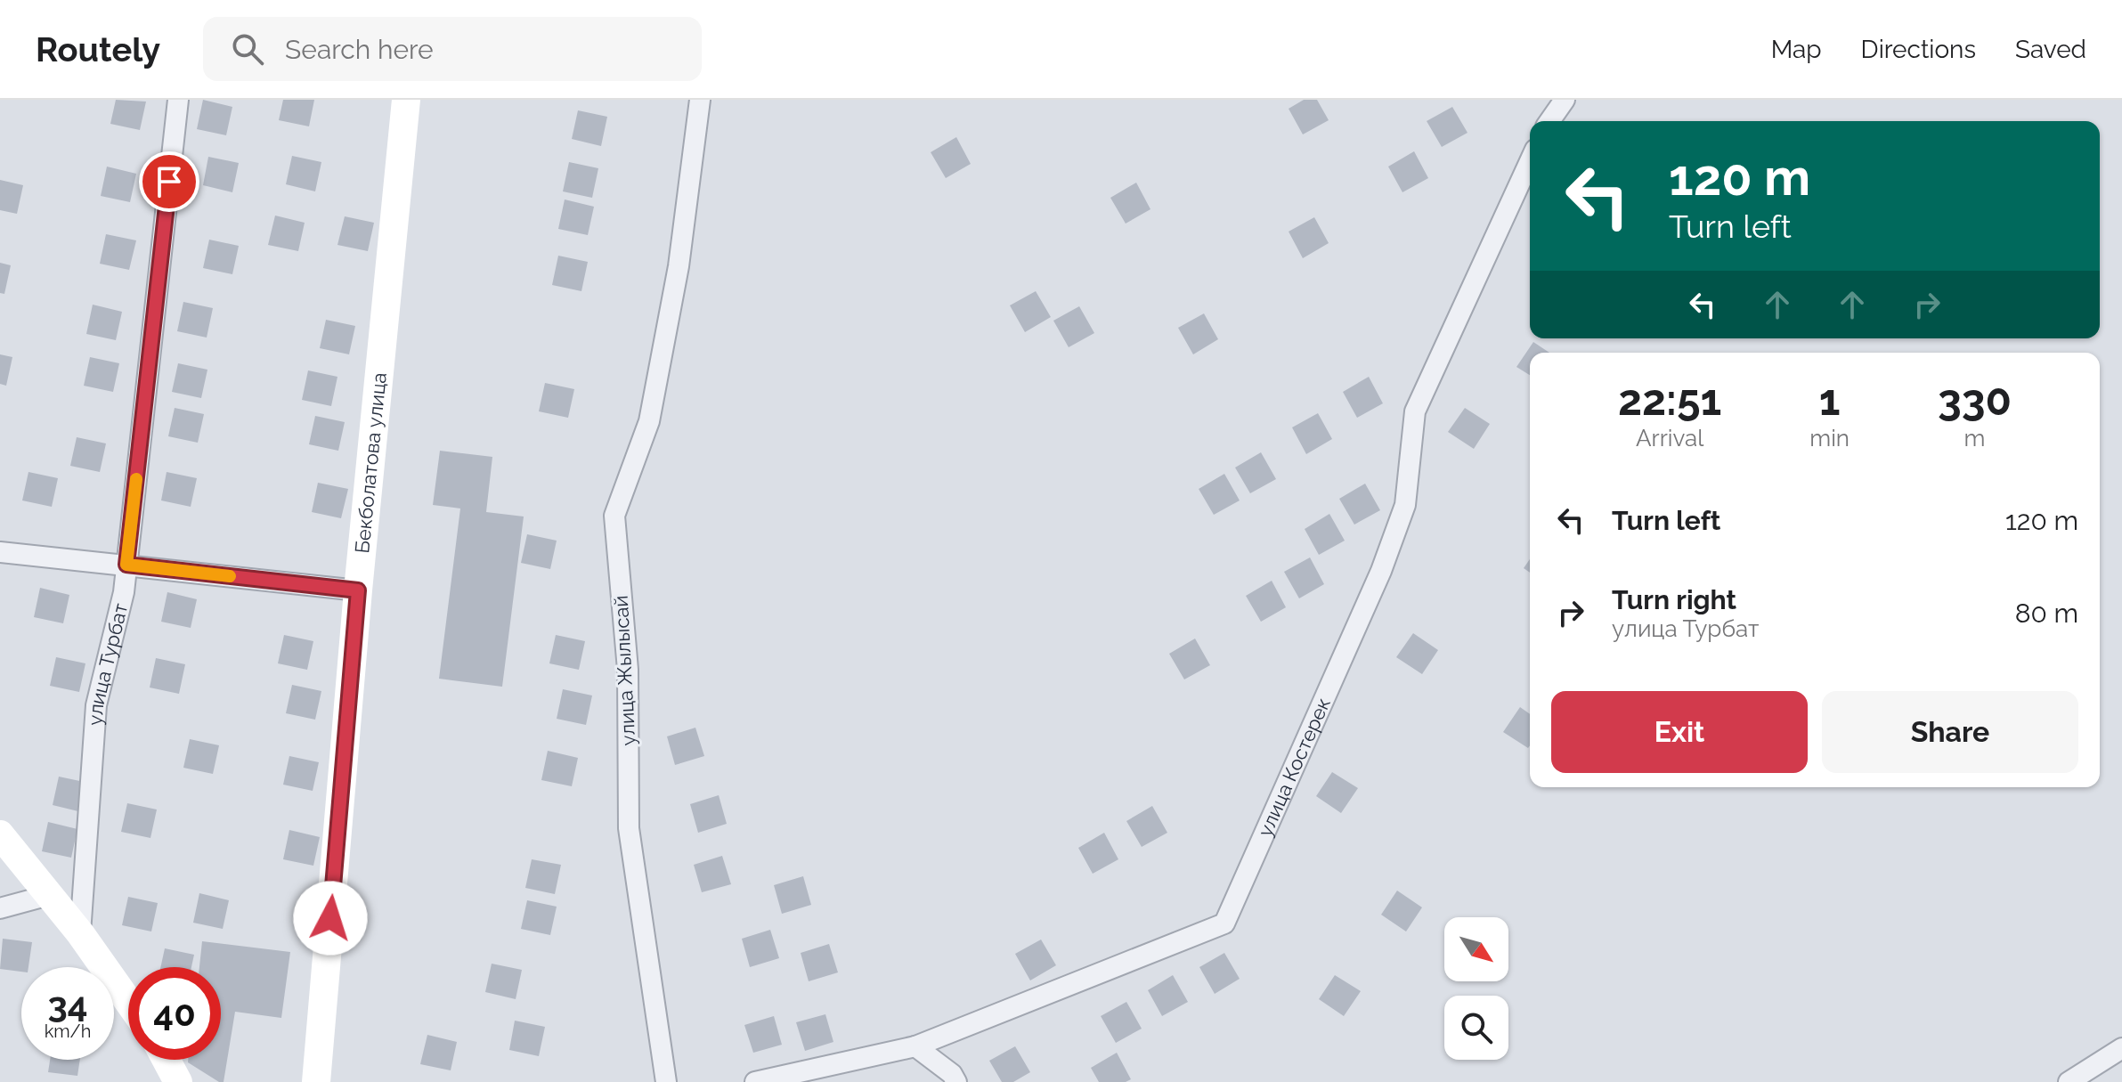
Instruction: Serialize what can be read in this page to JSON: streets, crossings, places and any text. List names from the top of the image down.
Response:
{
  "streets": {
    "street": [
      "Бекболатова улица",
      "улица Турбат",
      "улица Жылысай",
      "улица Костерек"
    ]
  },
  "north": "bottom right",
  "page": {
    "header": "Routely",
    "search": "Search here",
    "nav": ["Map", "Directions", "Saved"],
    "turn": ["120 m", "Turn left"],
    "eta": [
      "22:51",
      "Arrival",
      "1",
      "min",
      "330",
      "m"
    ],
    "list": [
      {
        "name": "Turn left",
        "value": "120 m"
      },
      {
        "name": "Turn right",
        "note": "улица Турбат",
        "value": "80 m"
      }
    ],
    "buttons": ["Exit", "Share"],
    "speed": "34 km/h",
    "limit": "40"
  }
}
